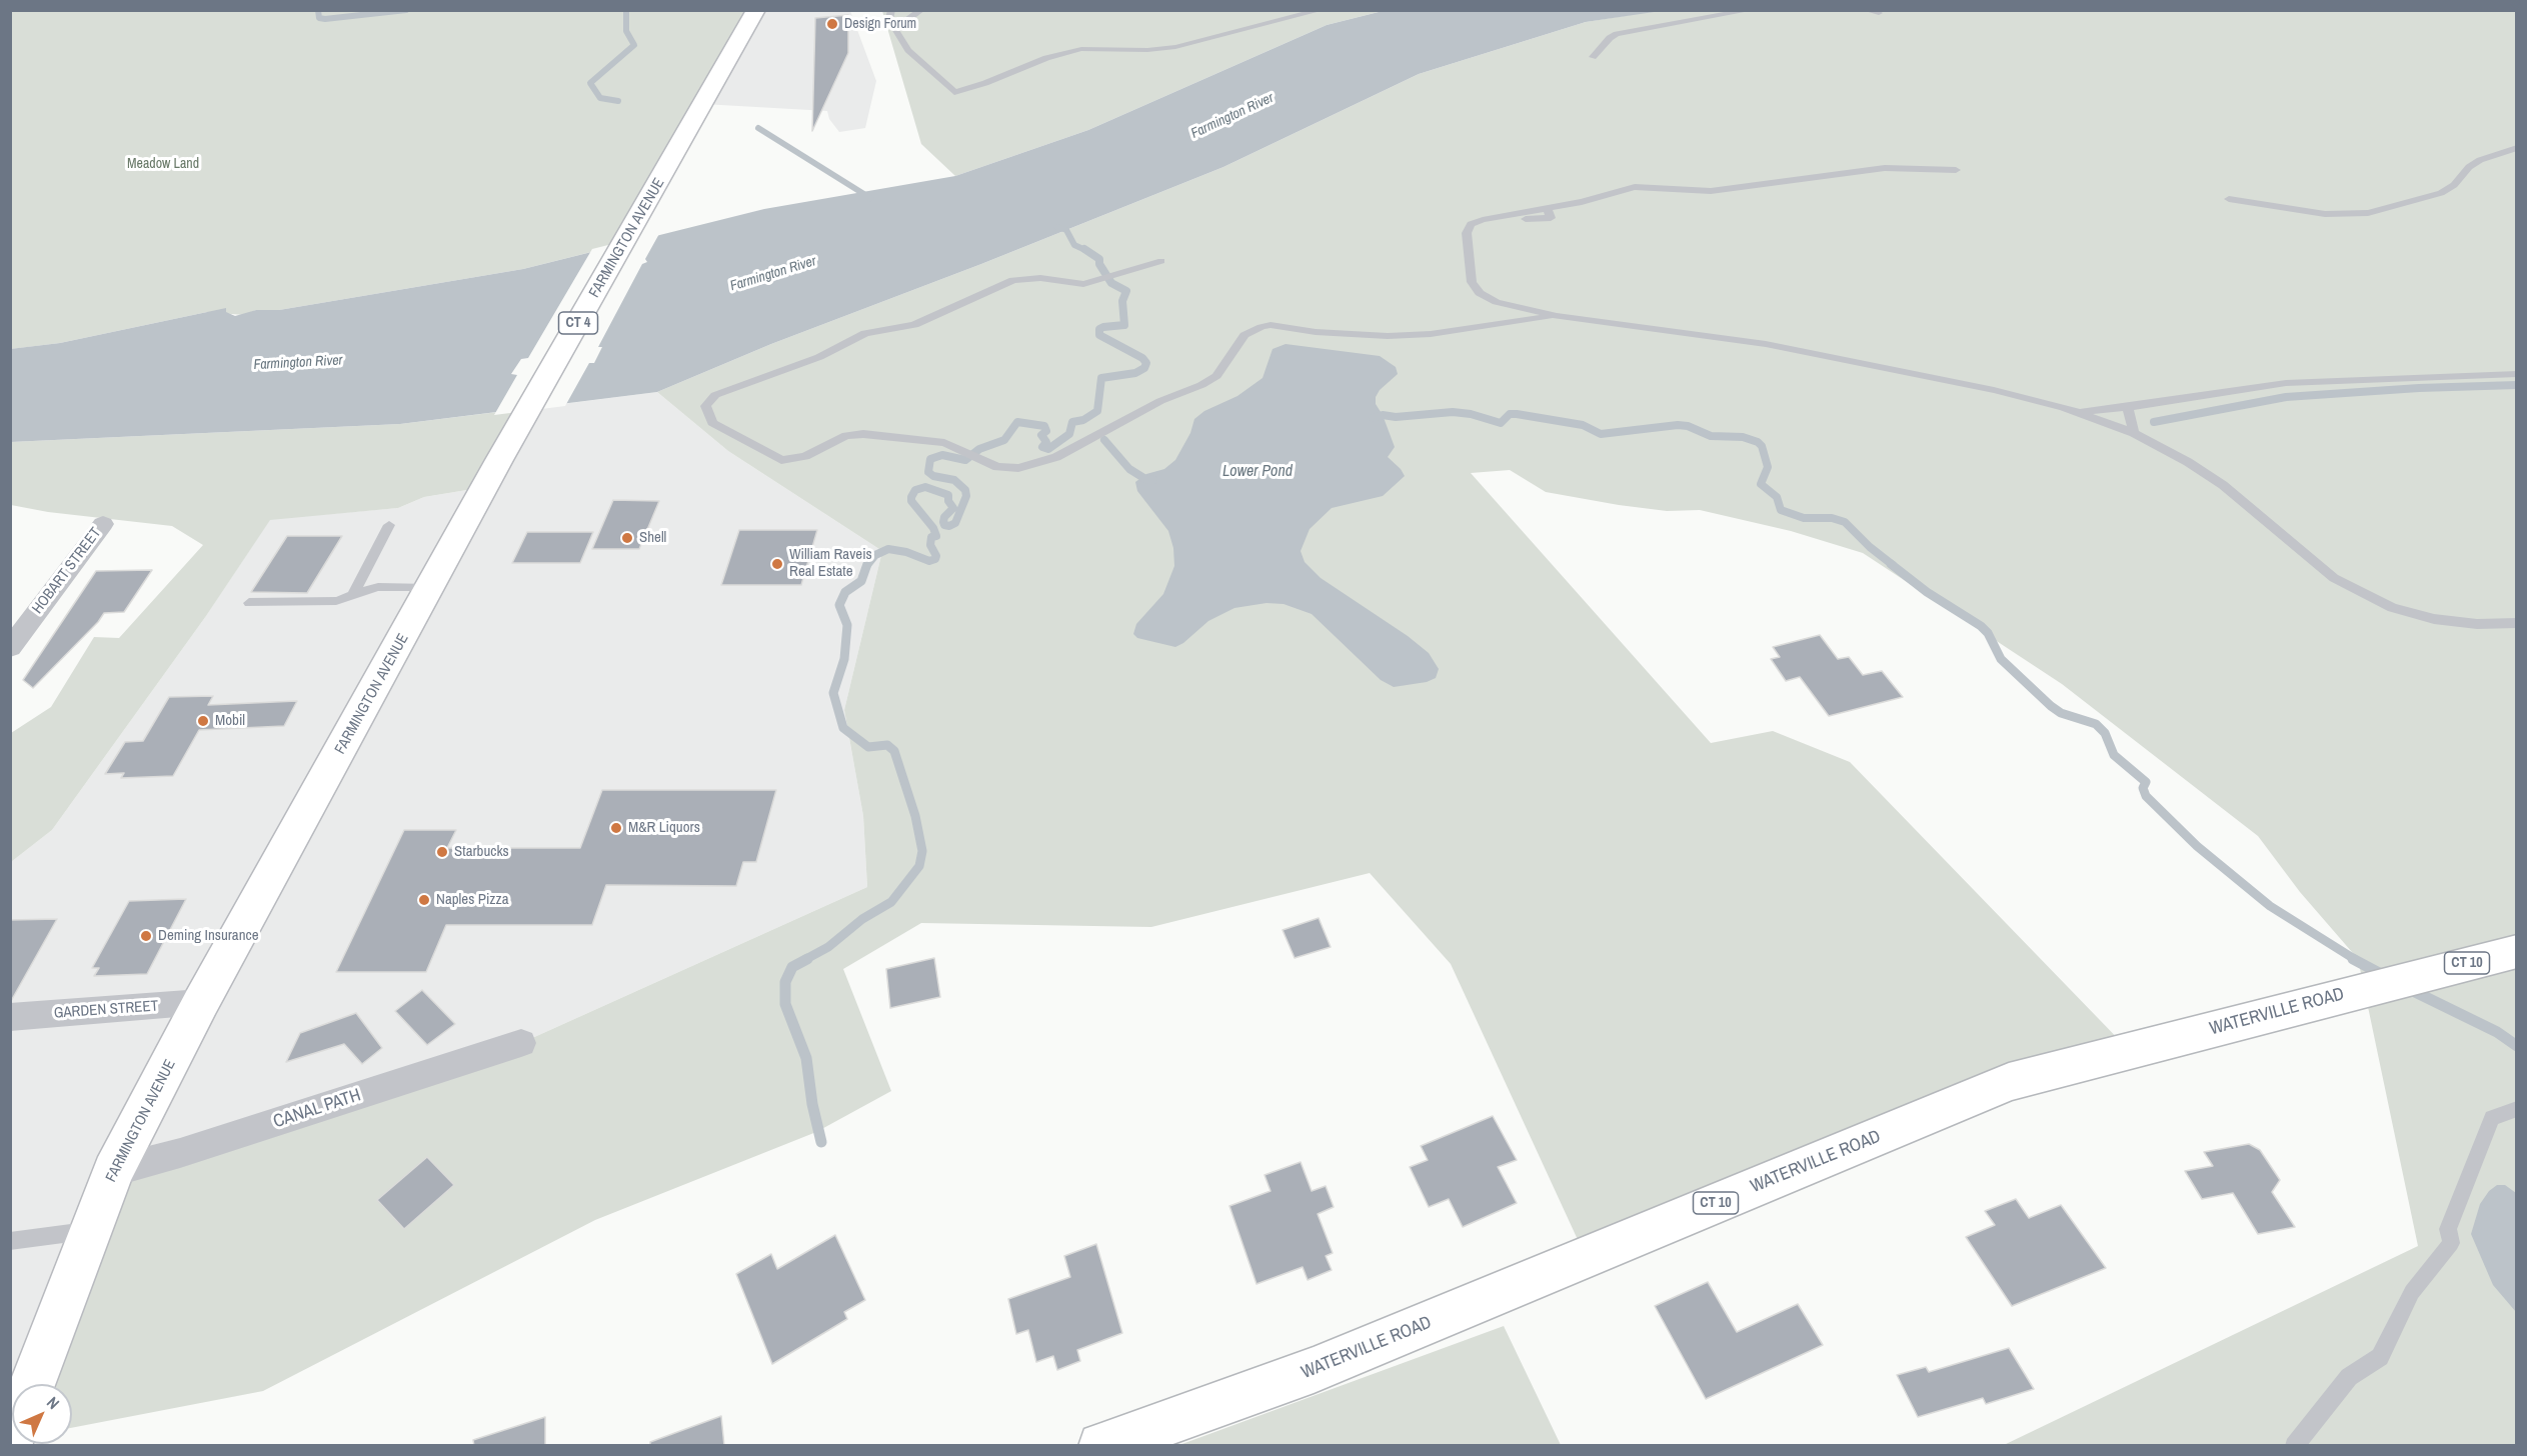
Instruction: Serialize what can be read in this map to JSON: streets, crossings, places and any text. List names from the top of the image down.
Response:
{
  "streets": {
    "main road": [
      "FARMINGTON AVENUE",
      "CT 4",
      "CT 10",
      "WATERVILLE ROAD"
    ],
    "street": ["HOBART STREET", "GARDEN STREET", "CANAL PATH"]
  },
  "crossings": [
    ["FARMINGTON AVENUE", "GARDEN STREET"],
    ["FARMINGTON AVENUE", "CANAL PATH"]
  ],
  "water": ["Farmington River", "Lower Pond"],
  "parks": ["Meadow Land"],
  "places": [
    "Design Forum",
    "Shell",
    "William Raveis Real Estate",
    "Mobil",
    "M&R Liquors",
    "Starbucks",
    "Naples Pizza",
    "Deming Insurance"
  ],
  "north": "top right"
}
